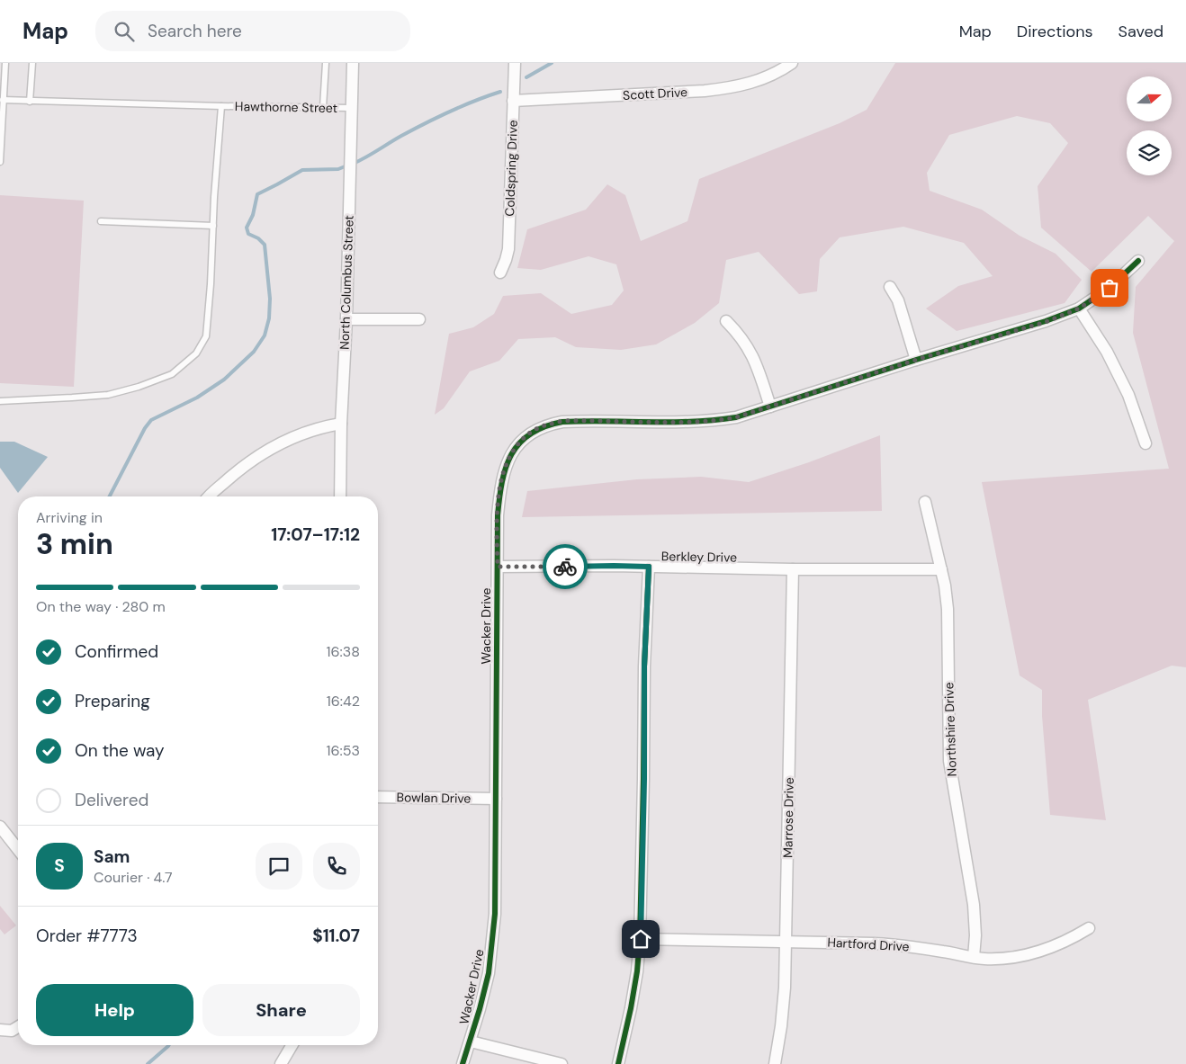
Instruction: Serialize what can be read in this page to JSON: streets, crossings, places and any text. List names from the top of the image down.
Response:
{
  "streets": {
    "street": [
      "Scott Drive",
      "Coldspring Drive",
      "North Columbus Street",
      "Berkley Drive",
      "Wacker Drive",
      "Northshire Drive",
      "Bowlan Drive",
      "Marrose Drive",
      "Hartford Drive"
    ],
    "lane": ["Hawthorne Street"]
  },
  "crossings": [
    ["Scott Drive", "Coldspring Drive"],
    ["Hawthorne Street", "North Columbus Street"],
    ["Berkley Drive", "Wacker Drive"],
    ["Berkley Drive", "Northshire Drive"],
    ["Berkley Drive", "Marrose Drive"],
    ["Wacker Drive", "Bowlan Drive"],
    ["Northshire Drive", "Hartford Drive"],
    ["Marrose Drive", "Hartford Drive"]
  ],
  "north": "right",
  "page": {
    "header": "Map",
    "search": "Search here",
    "nav": ["Map", "Directions", "Saved"],
    "heading": ["3 min", "Arriving in", "17:07–17:12"],
    "panel": [
      "Sam",
      "Courier · 4.7",
      "Order #7773",
      "$11.07"
    ],
    "bar": "On the way · 280 m",
    "list": [
      ["Confirmed", "16:38"],
      ["Preparing", "16:42"],
      ["On the way", "16:53"],
      "Delivered"
    ],
    "round": "S",
    "buttons": ["Help", "Share"]
  }
}
